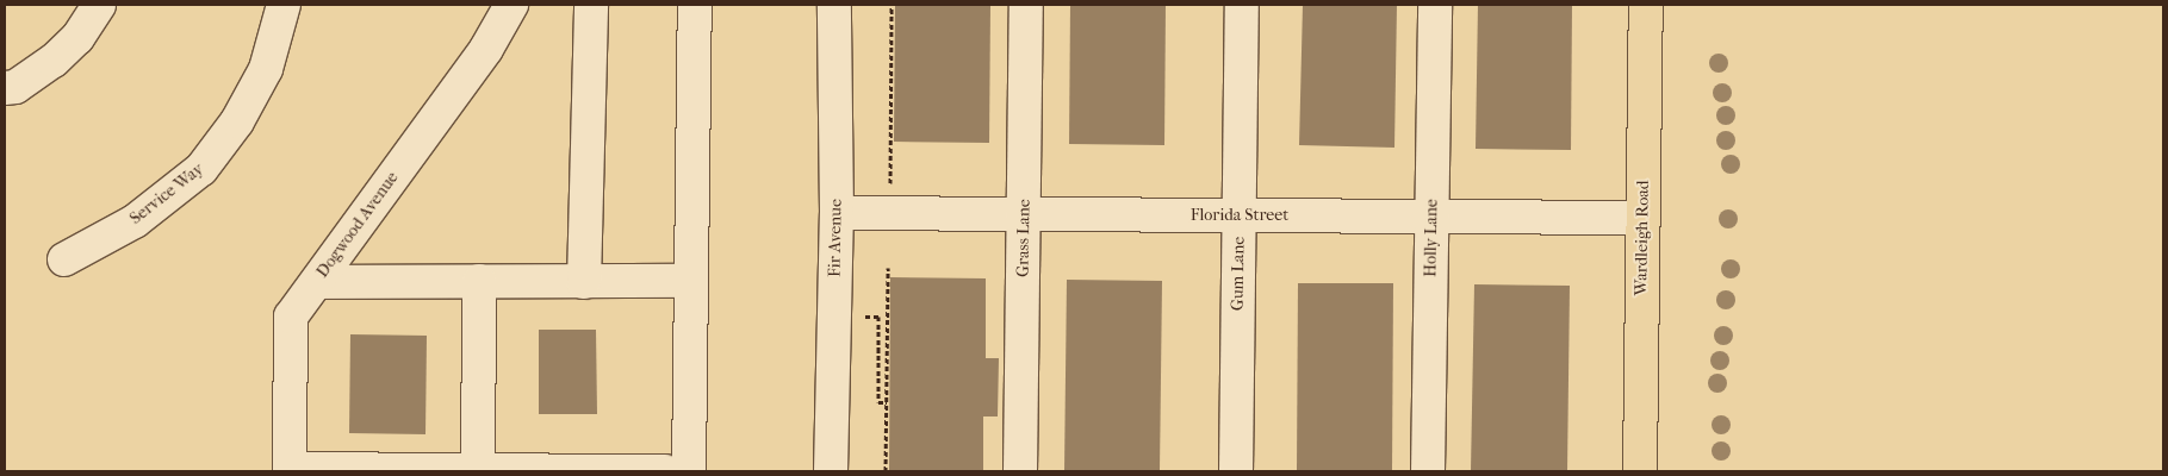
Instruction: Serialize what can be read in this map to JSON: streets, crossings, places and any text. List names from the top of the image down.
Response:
{
  "streets": {
    "main road": ["Wardleigh Road"],
    "street": [
      "Service Way",
      "Florida Street",
      "Dogwood Avenue",
      "Fir Avenue",
      "Grass Lane",
      "Holly Lane",
      "Gum Lane"
    ]
  },
  "crossings": [
    ["Florida Street", "Fir Avenue"],
    ["Florida Street", "Grass Lane"],
    ["Florida Street", "Holly Lane"],
    ["Florida Street", "Wardleigh Road"],
    ["Florida Street", "Gum Lane"]
  ]
}
